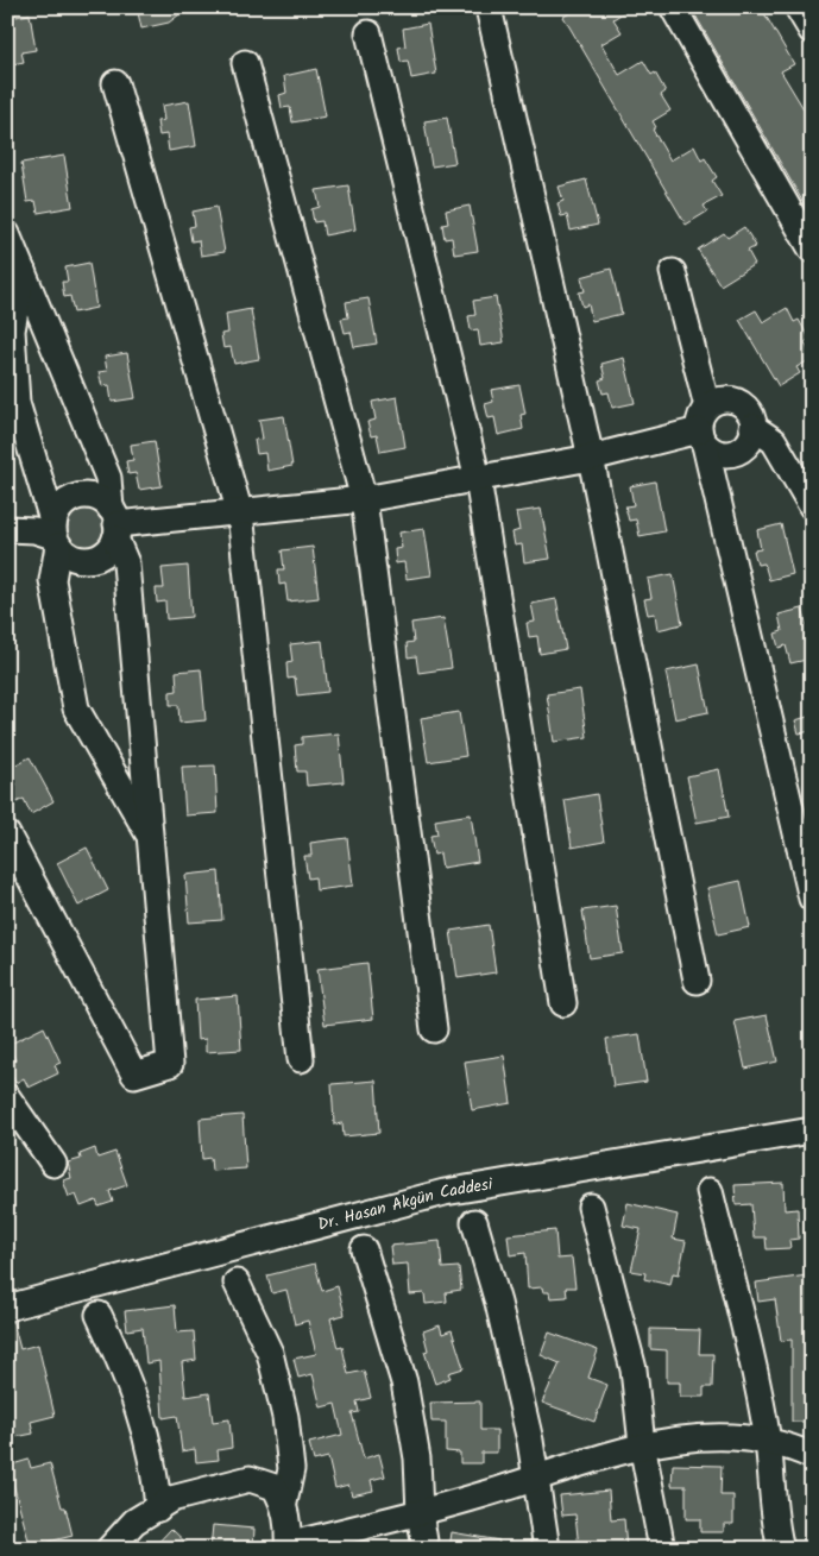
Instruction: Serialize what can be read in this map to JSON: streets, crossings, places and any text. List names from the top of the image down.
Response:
{
  "streets": {
    "street": ["Dr. Hasan Akgün Caddesi"]
  }
}
